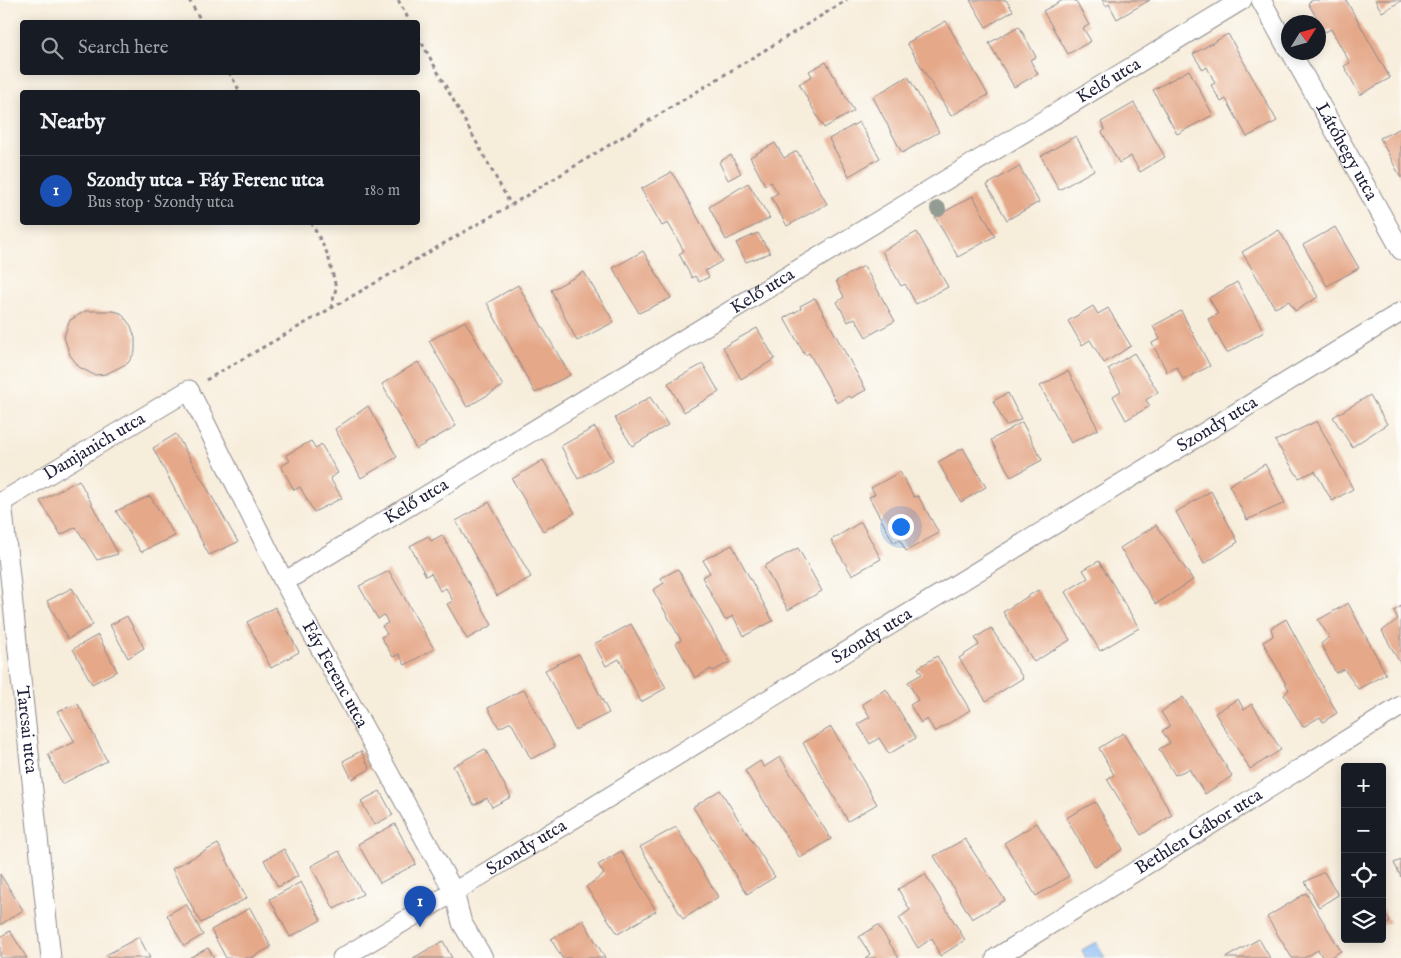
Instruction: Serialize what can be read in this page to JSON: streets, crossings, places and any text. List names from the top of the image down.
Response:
{
  "streets": {
    "street": [
      "Kelő utca",
      "Látóhegy utca",
      "Szondy utca",
      "Damjanich utca",
      "Fáy Ferenc utca",
      "Tarcsai utca",
      "Bethlen Gábor utca"
    ]
  },
  "crossings": [
    ["Kelő utca", "Fáy Ferenc utca"],
    ["Szondy utca", "Fáy Ferenc utca"],
    ["Damjanich utca", "Fáy Ferenc utca"],
    ["Damjanich utca", "Tarcsai utca"]
  ],
  "north": "top right",
  "page": {
    "search": "Search here",
    "heading": "Nearby",
    "list": [
      {
        "mark": "1",
        "name": "Szondy utca - Fáy Ferenc utca",
        "note": "Bus stop · Szondy utca",
        "value": "180 m"
      }
    ],
    "map_buttons": ["+", "−"],
    "pins": "1"
  }
}
